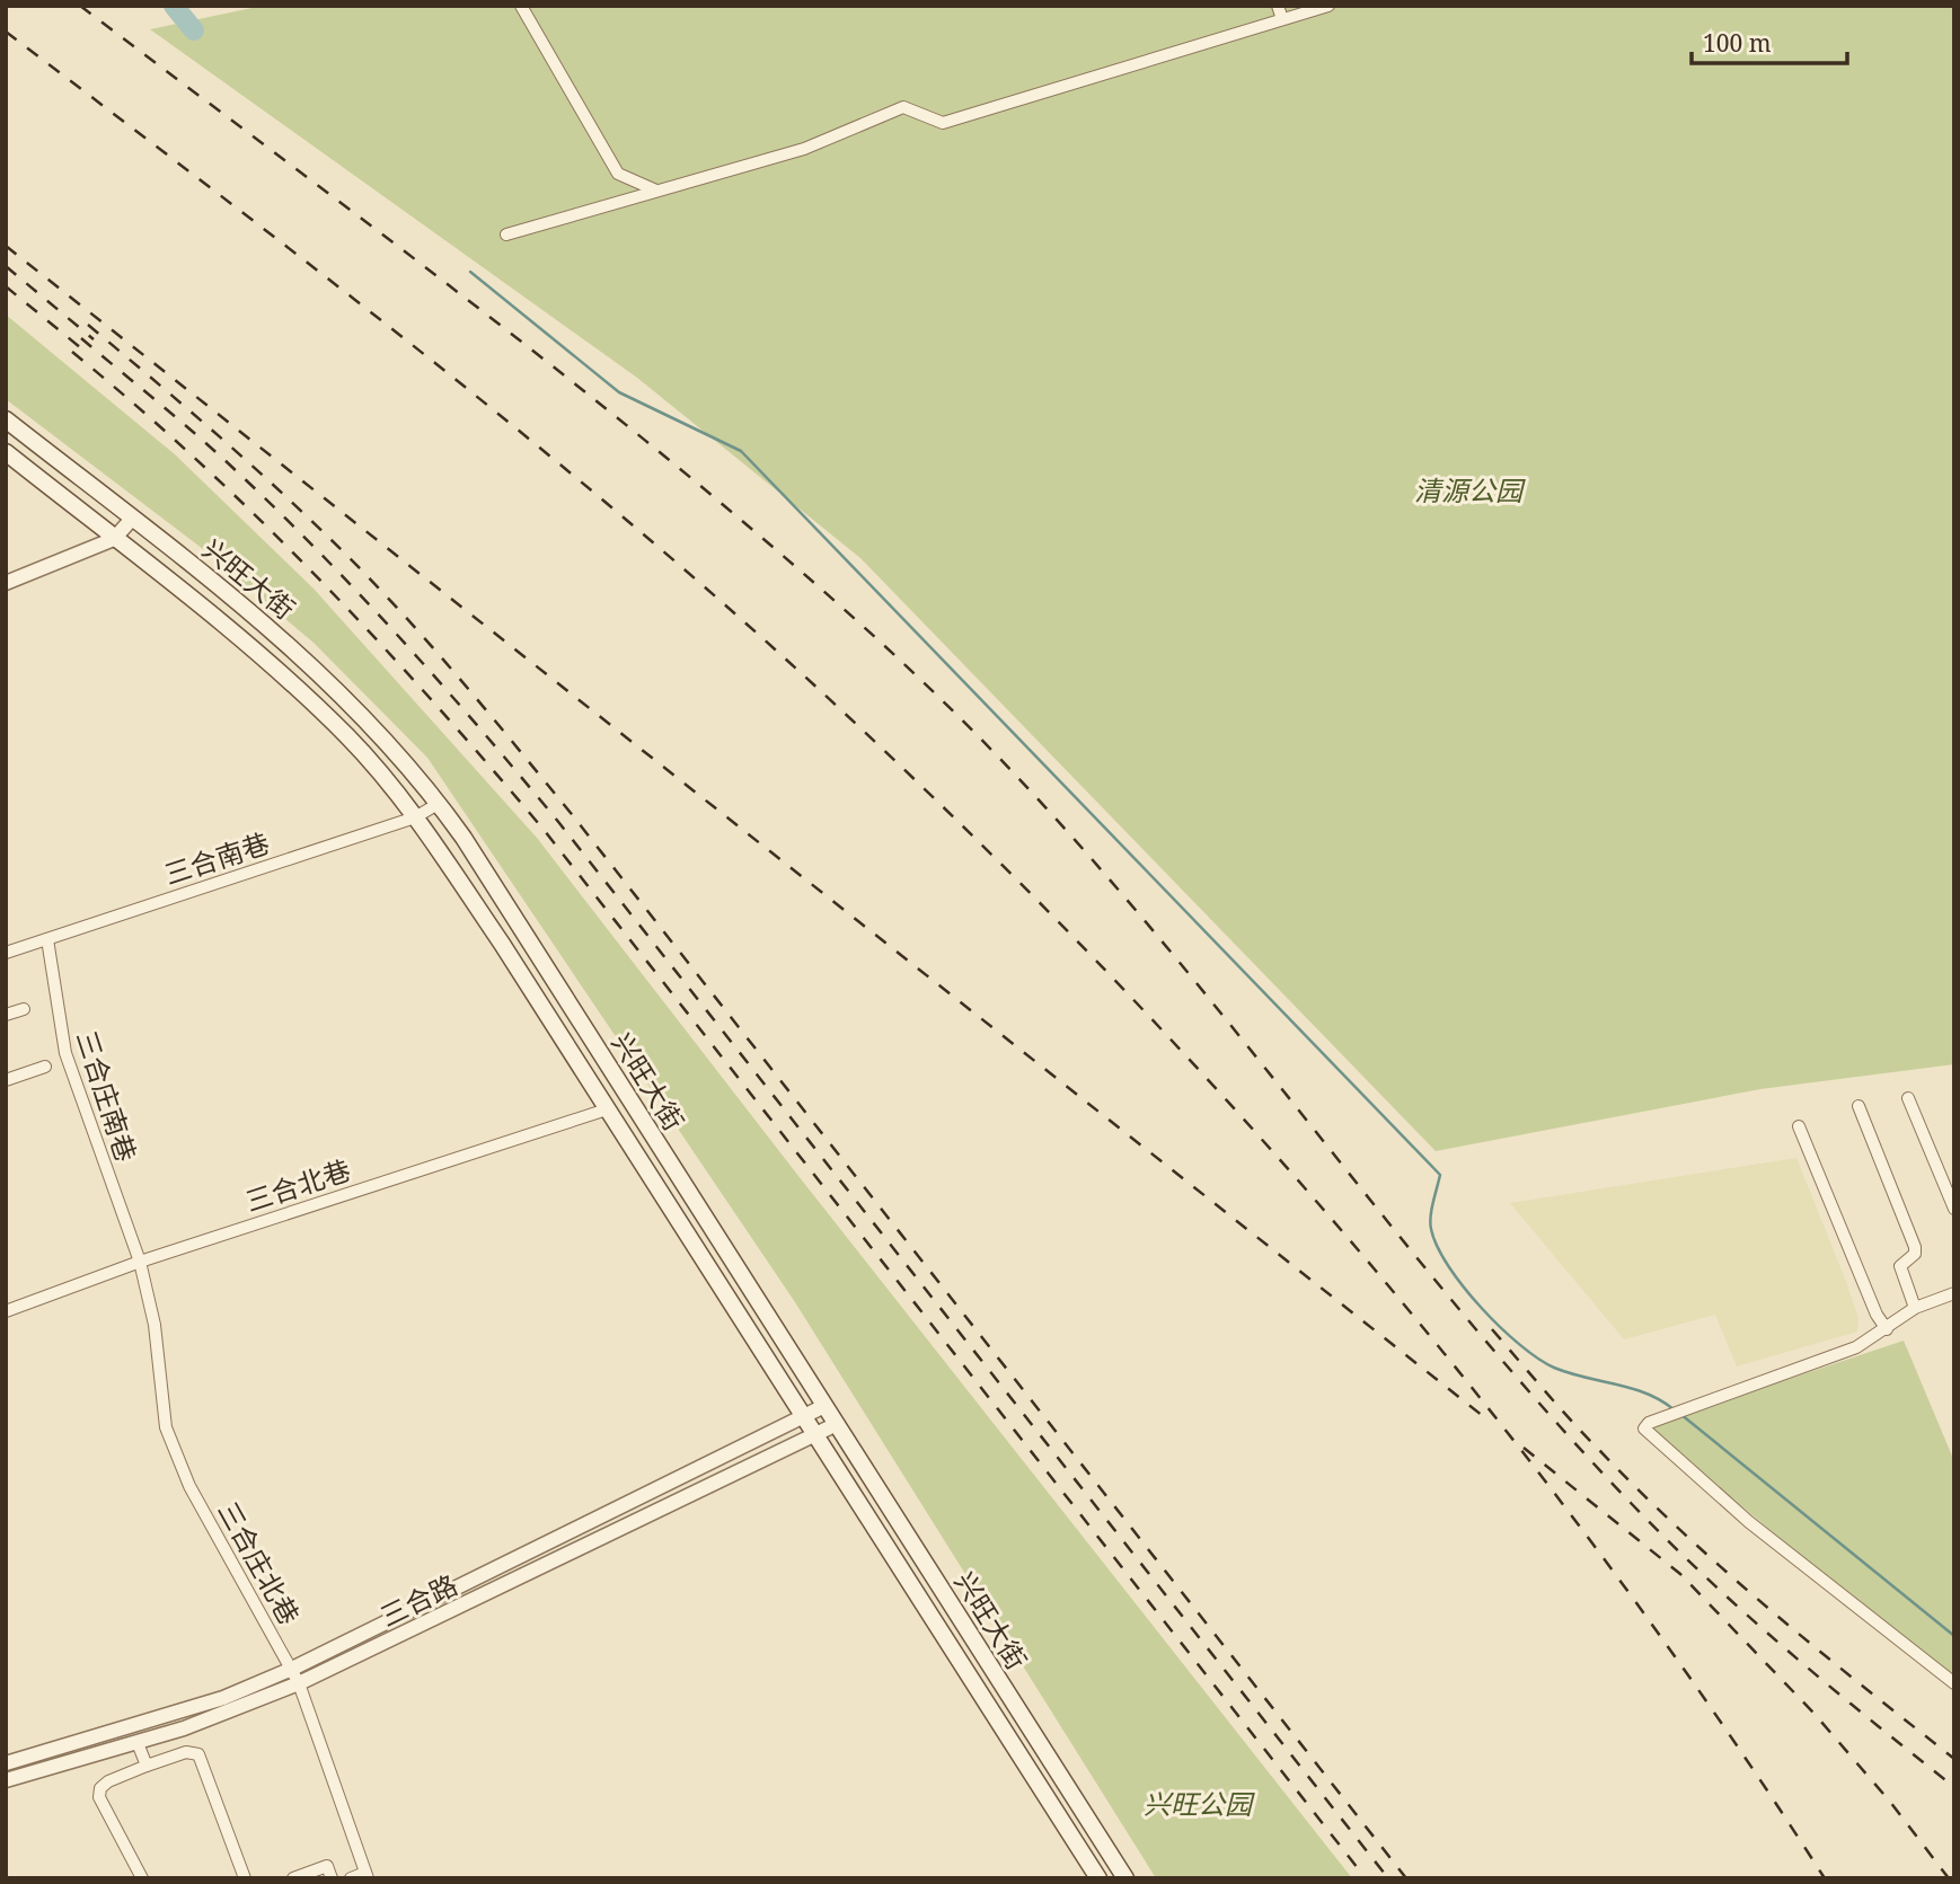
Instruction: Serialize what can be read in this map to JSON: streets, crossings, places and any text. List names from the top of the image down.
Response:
{
  "streets": {
    "main road": ["兴旺大街"],
    "street": [
      "三合南巷",
      "三合庄南巷",
      "三合北巷",
      "三合庄北巷",
      "三合路"
    ]
  },
  "crossings": [
    ["兴旺大街", "三合南巷"],
    ["兴旺大街", "三合北巷"],
    ["兴旺大街", "三合路"],
    ["三合南巷", "三合庄南巷"],
    ["三合庄南巷", "三合北巷"],
    ["三合庄南巷", "三合庄北巷"],
    ["三合北巷", "三合庄北巷"],
    ["三合庄北巷", "三合路"]
  ],
  "parks": ["清源公园", "兴旺公园"],
  "scale_bar": "100 m"
}
